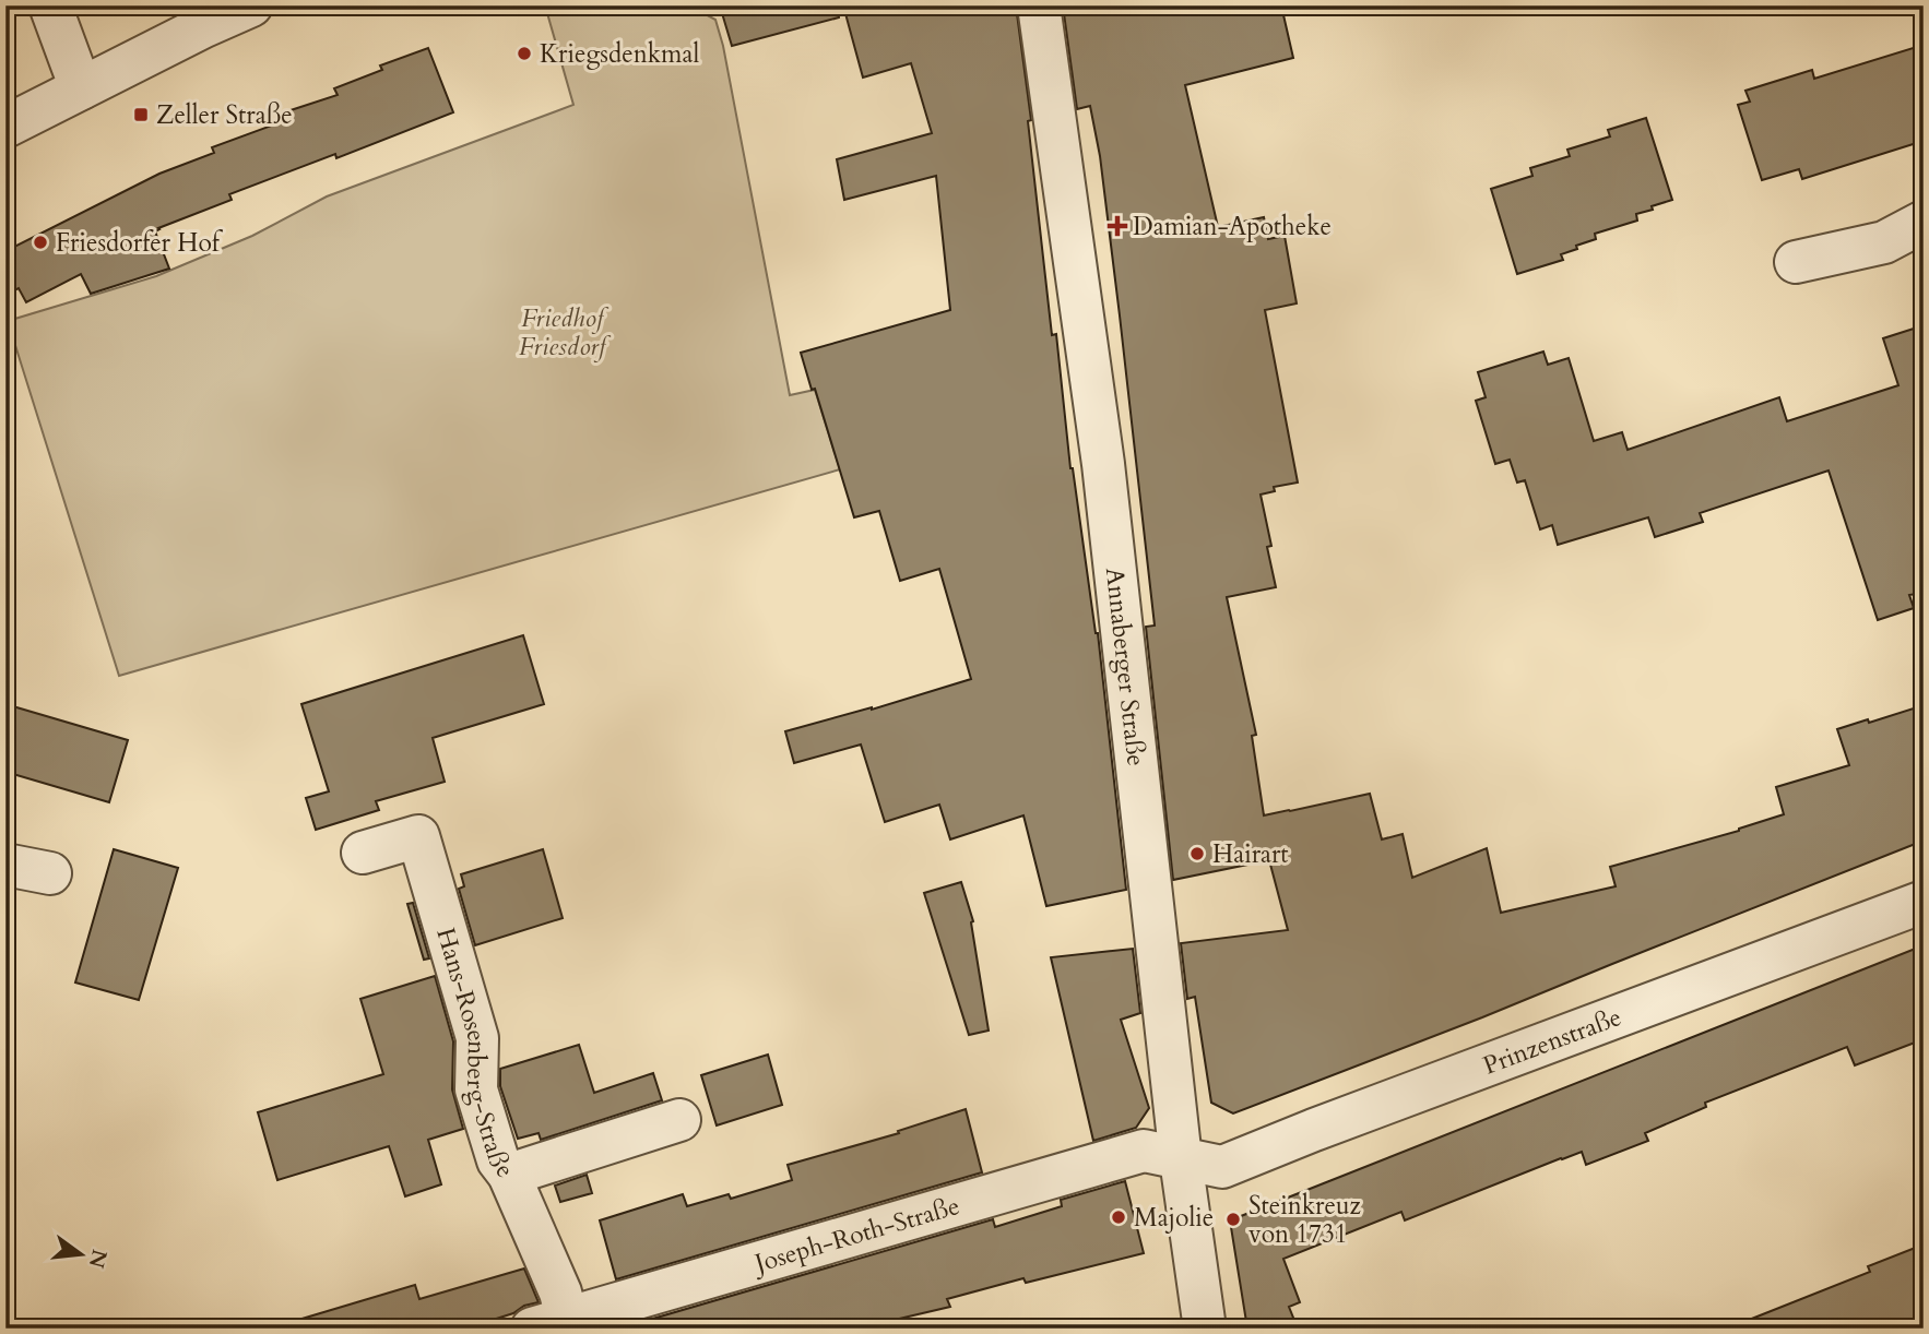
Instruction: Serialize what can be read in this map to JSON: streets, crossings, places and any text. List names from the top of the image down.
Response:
{
  "streets": {
    "street": [
      "Annaberger Straße",
      "Prinzenstraße",
      "Hans-Rosenberg-Straße",
      "Joseph-Roth-Straße"
    ]
  },
  "crossings": [
    ["Annaberger Straße", "Prinzenstraße"],
    ["Annaberger Straße", "Joseph-Roth-Straße"],
    ["Prinzenstraße", "Joseph-Roth-Straße"],
    ["Hans-Rosenberg-Straße", "Joseph-Roth-Straße"]
  ],
  "parks": ["Friedhof Friesdorf"],
  "places": {
    "other": [
      "Kriegsdenkmal",
      "Friesdorfer Hof",
      "Hairart",
      "Majolie",
      "Steinkreuz von 1731"
    ],
    "transit": ["Zeller Straße"],
    "health": ["Damian-Apotheke"]
  },
  "north": "right"
}
